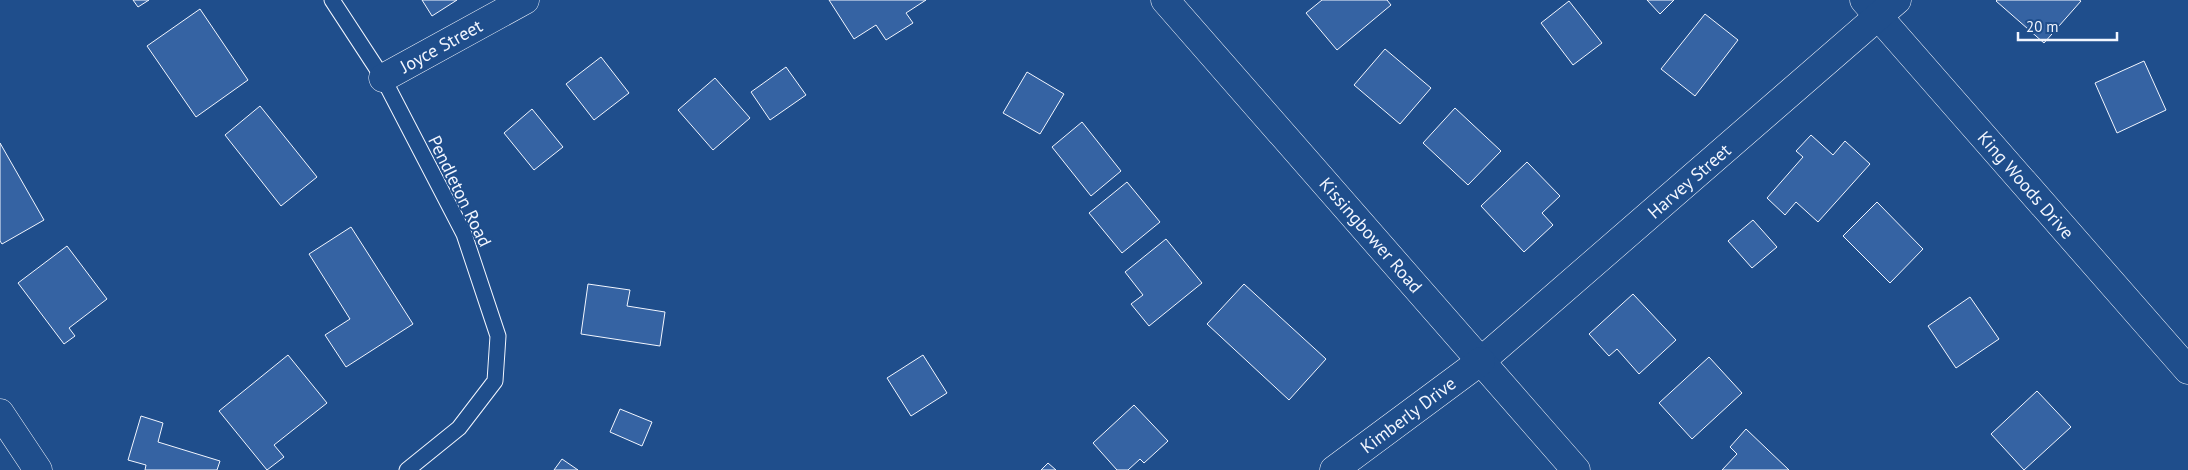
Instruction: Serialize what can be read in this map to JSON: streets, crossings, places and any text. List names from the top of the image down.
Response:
{
  "streets": {
    "street": [
      "Joyce Street",
      "Harvey Street",
      "King Woods Drive",
      "Kissingbower Road",
      "Kimberly Drive"
    ],
    "lane": ["Pendleton Road"]
  },
  "crossings": [
    ["Joyce Street", "Pendleton Road"],
    ["Harvey Street", "King Woods Drive"],
    ["Harvey Street", "Kissingbower Road"],
    ["Harvey Street", "Kimberly Drive"],
    ["Kissingbower Road", "Kimberly Drive"]
  ],
  "scale_bar": "20 m"
}
